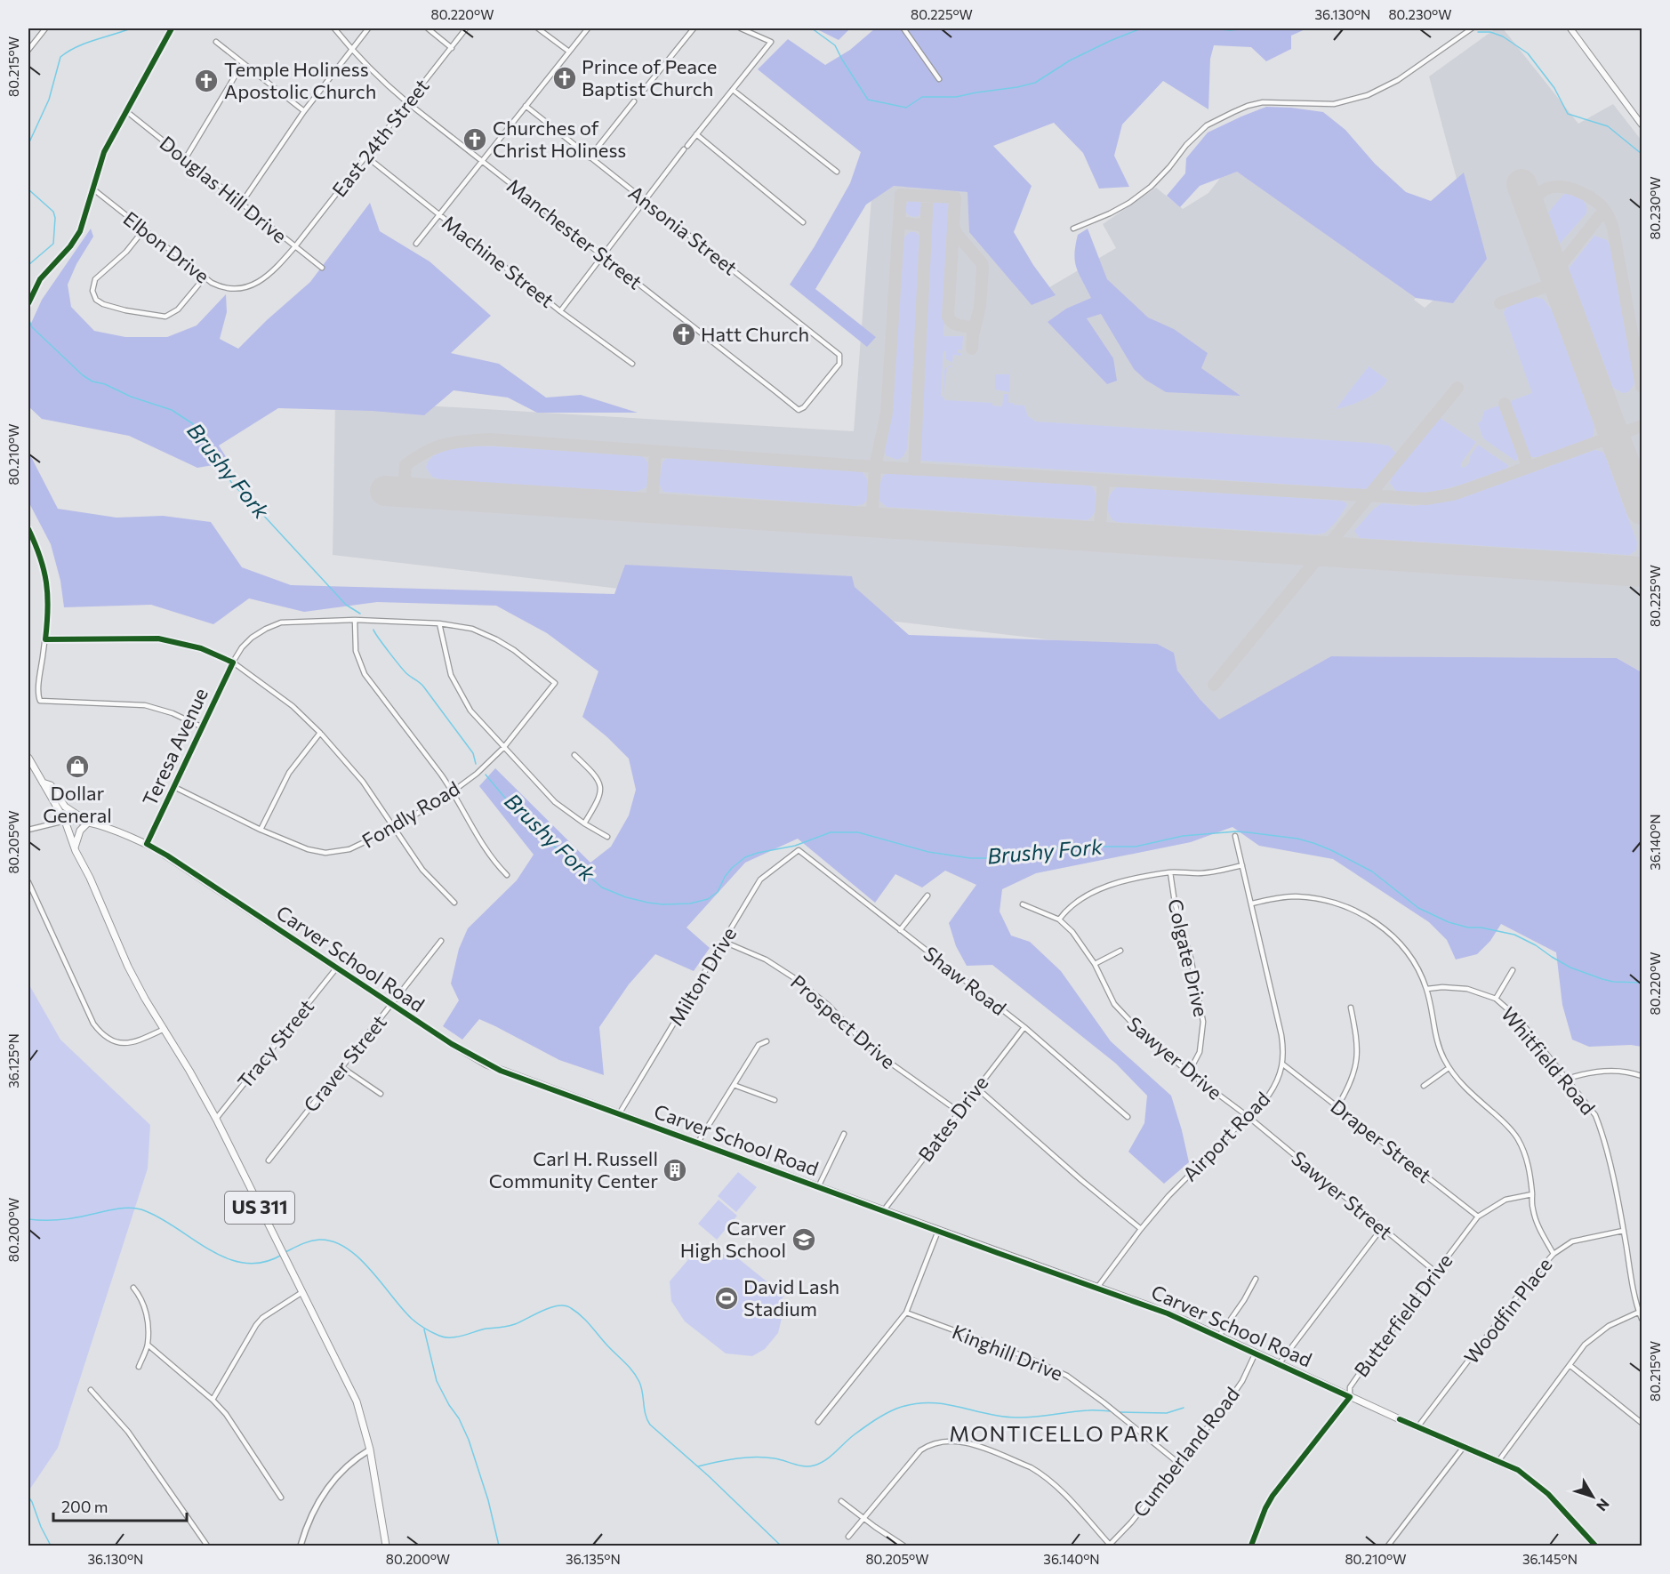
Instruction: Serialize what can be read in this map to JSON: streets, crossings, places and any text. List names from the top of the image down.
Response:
{
  "streets": {
    "main road": ["Carver School Road", "US 311"],
    "street": [
      "East 24th Street",
      "Douglas Hill Drive",
      "Ansonia Street",
      "Manchester Street",
      "Elbon Drive",
      "Machine Street",
      "Teresa Avenue",
      "Fondly Road",
      "Colgate Drive",
      "Milton Drive",
      "Shaw Road",
      "Prospect Drive",
      "Tracy Street",
      "Sawyer Drive",
      "Whitfield Road",
      "Craver Street",
      "Bates Drive",
      "Airport Road",
      "Draper Street",
      "Sawyer Street",
      "Woodfin Place",
      "Butterfield Drive",
      "Kinghill Drive",
      "Cumberland Road"
    ]
  },
  "crossings": [
    ["East 24th Street", "Douglas Hill Drive"],
    ["East 24th Street", "Manchester Street"],
    ["East 24th Street", "Elbon Drive"],
    ["East 24th Street", "Machine Street"],
    ["Douglas Hill Drive", "Elbon Drive"],
    ["Ansonia Street", "Manchester Street"],
    ["Teresa Avenue", "Fondly Road"],
    ["Teresa Avenue", "Carver School Road"],
    ["Colgate Drive", "Sawyer Drive"],
    ["Carver School Road", "Milton Drive"],
    ["Carver School Road", "Tracy Street"],
    ["Carver School Road", "Craver Street"],
    ["Carver School Road", "Bates Drive"],
    ["Carver School Road", "Airport Road"],
    ["Carver School Road", "US 311"],
    ["Carver School Road", "Woodfin Place"],
    ["Carver School Road", "Butterfield Drive"],
    ["Carver School Road", "Cumberland Road"],
    ["Milton Drive", "Shaw Road"],
    ["Milton Drive", "Prospect Drive"],
    ["Shaw Road", "Bates Drive"],
    ["Prospect Drive", "Bates Drive"],
    ["Tracy Street", "US 311"],
    ["Sawyer Drive", "Airport Road"],
    ["Sawyer Drive", "Sawyer Street"],
    ["Whitfield Road", "Woodfin Place"],
    ["Airport Road", "Draper Street"],
    ["Airport Road", "Sawyer Street"],
    ["Draper Street", "Butterfield Drive"],
    ["Sawyer Street", "Butterfield Drive"],
    ["Kinghill Drive", "Cumberland Road"]
  ],
  "districts": ["MONTICELLO PARK"],
  "water": ["Brushy Fork"],
  "places": {
    "church": [
      "Prince of Peace Baptist Church",
      "Temple Holiness Apostolic Church",
      "Churches of Christ Holiness",
      "Hatt Church"
    ],
    "shop": ["Dollar General"],
    "building": ["Carl H. Russell Community Center"],
    "school or university": ["Carver High School"],
    "sports": ["David Lash Stadium"]
  },
  "scale_bar": "200 m",
  "north": "bottom right",
  "coordinates": [
    "80.220°W",
    "80.225°W",
    "36.130°N",
    "80.230°W",
    "80.215°W",
    "80.210°W",
    "36.140°N",
    "80.205°W",
    "36.125°N",
    "80.200°W",
    "36.135°N",
    "36.145°N"
  ]
}
